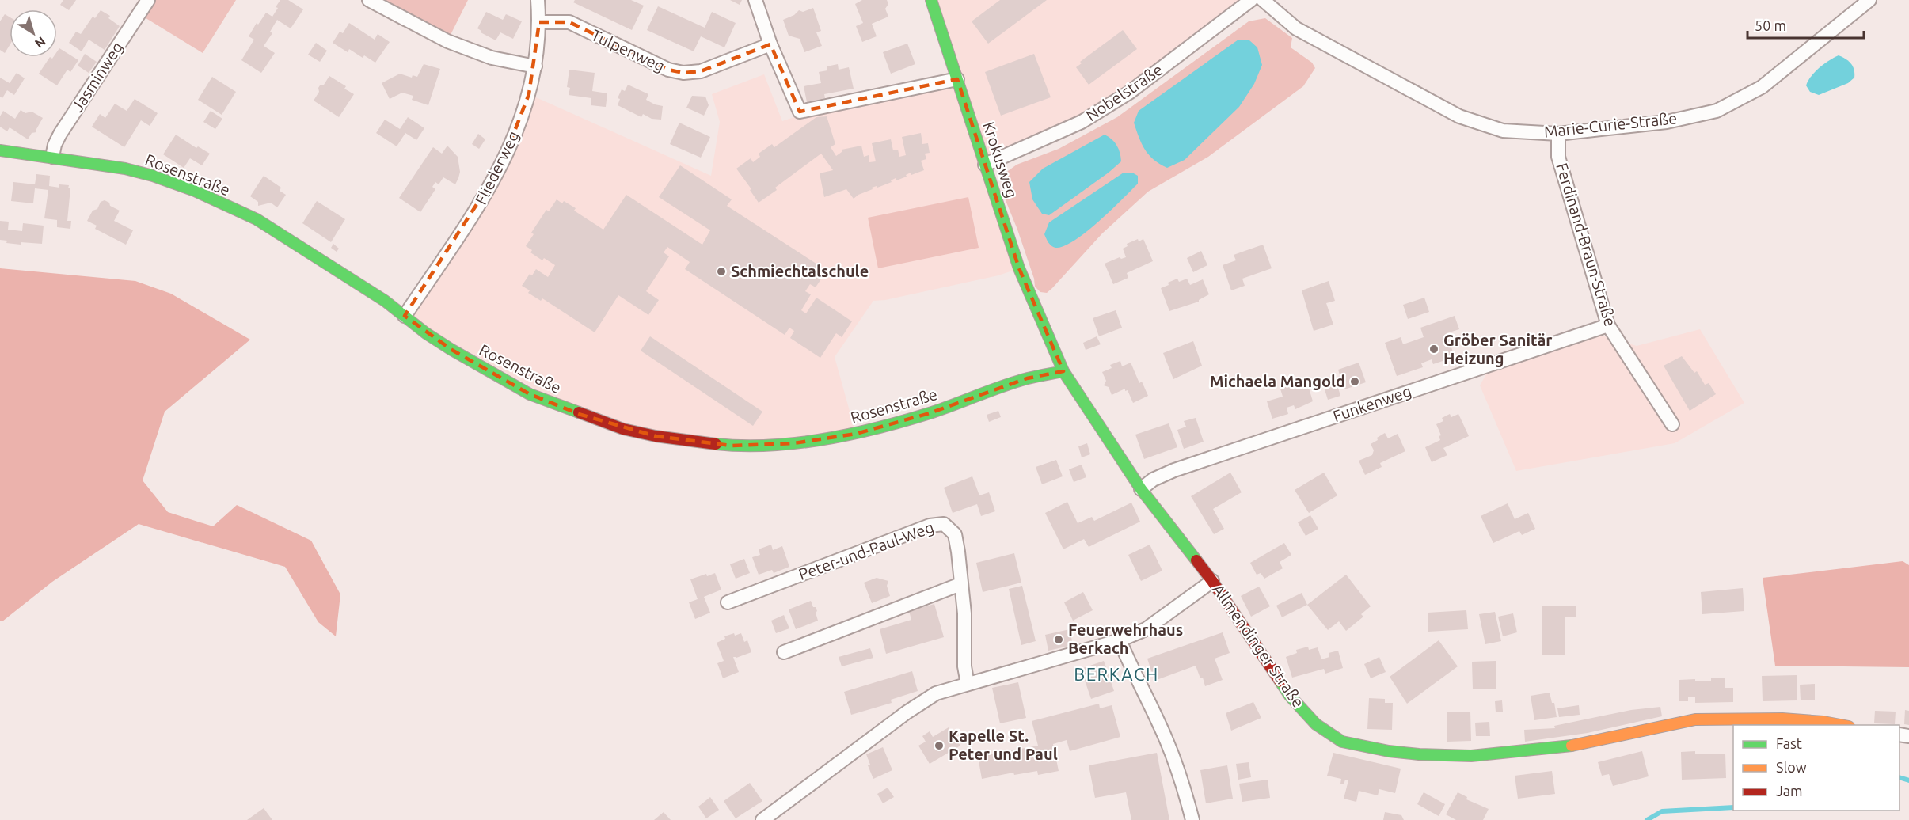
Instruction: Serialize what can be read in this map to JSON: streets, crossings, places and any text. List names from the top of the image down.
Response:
{
  "streets": {
    "street": [
      "Tulpenweg",
      "Jasminweg",
      "Nobelstraße",
      "Marie-Curie-Straße",
      "Krokusweg",
      "Fliederweg",
      "Rosenstraße",
      "Ferdinand-Braun-Straße",
      "Funkenweg",
      "Peter-und-Paul-Weg",
      "Allmendinger Straße"
    ]
  },
  "crossings": [
    ["Tulpenweg", "Fliederweg"],
    ["Jasminweg", "Rosenstraße"],
    ["Nobelstraße", "Krokusweg"],
    ["Marie-Curie-Straße", "Ferdinand-Braun-Straße"],
    ["Krokusweg", "Allmendinger Straße"],
    ["Fliederweg", "Rosenstraße"],
    ["Rosenstraße", "Allmendinger Straße"],
    ["Ferdinand-Braun-Straße", "Funkenweg"],
    ["Funkenweg", "Allmendinger Straße"]
  ],
  "districts": ["BERKACH"],
  "places": [
    "Schmiechtalschule",
    "Gröber Sanitär Heizung",
    "Michaela Mangold",
    "Feuerwehrhaus Berkach",
    "Kapelle St. Peter und Paul"
  ],
  "legend": ["Fast", "Slow", "Jam"],
  "scale_bar": "50 m",
  "north": "bottom right"
}
